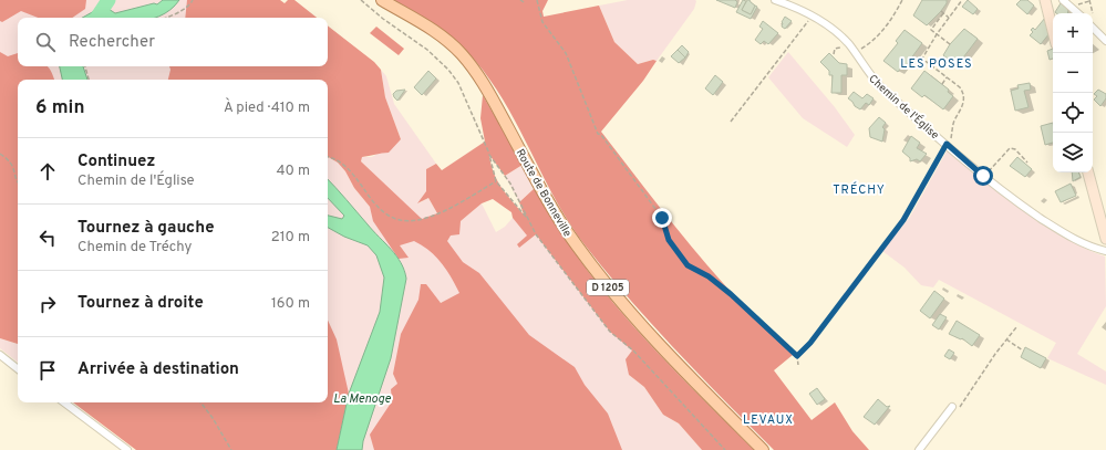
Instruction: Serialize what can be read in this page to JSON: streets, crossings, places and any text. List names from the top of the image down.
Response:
{
  "streets": {
    "main road": ["Route de Bonneville", "D 1205"],
    "street": ["Chemin de l'Église"]
  },
  "districts": ["LES POSES", "TRÉCHY", "LEVAUX"],
  "water": ["La Menoge"],
  "page": {
    "map_buttons": ["+", "−"],
    "search": "Rechercher",
    "heading": ["6 min", "À pied · 410 m"],
    "list": [
      ["Continuez", "Chemin de l'Église", "40 m"],
      ["Tournez à gauche", "Chemin de Tréchy", "210 m"],
      ["Tournez à droite", "160 m"],
      "Arrivée à destination"
    ]
  }
}
